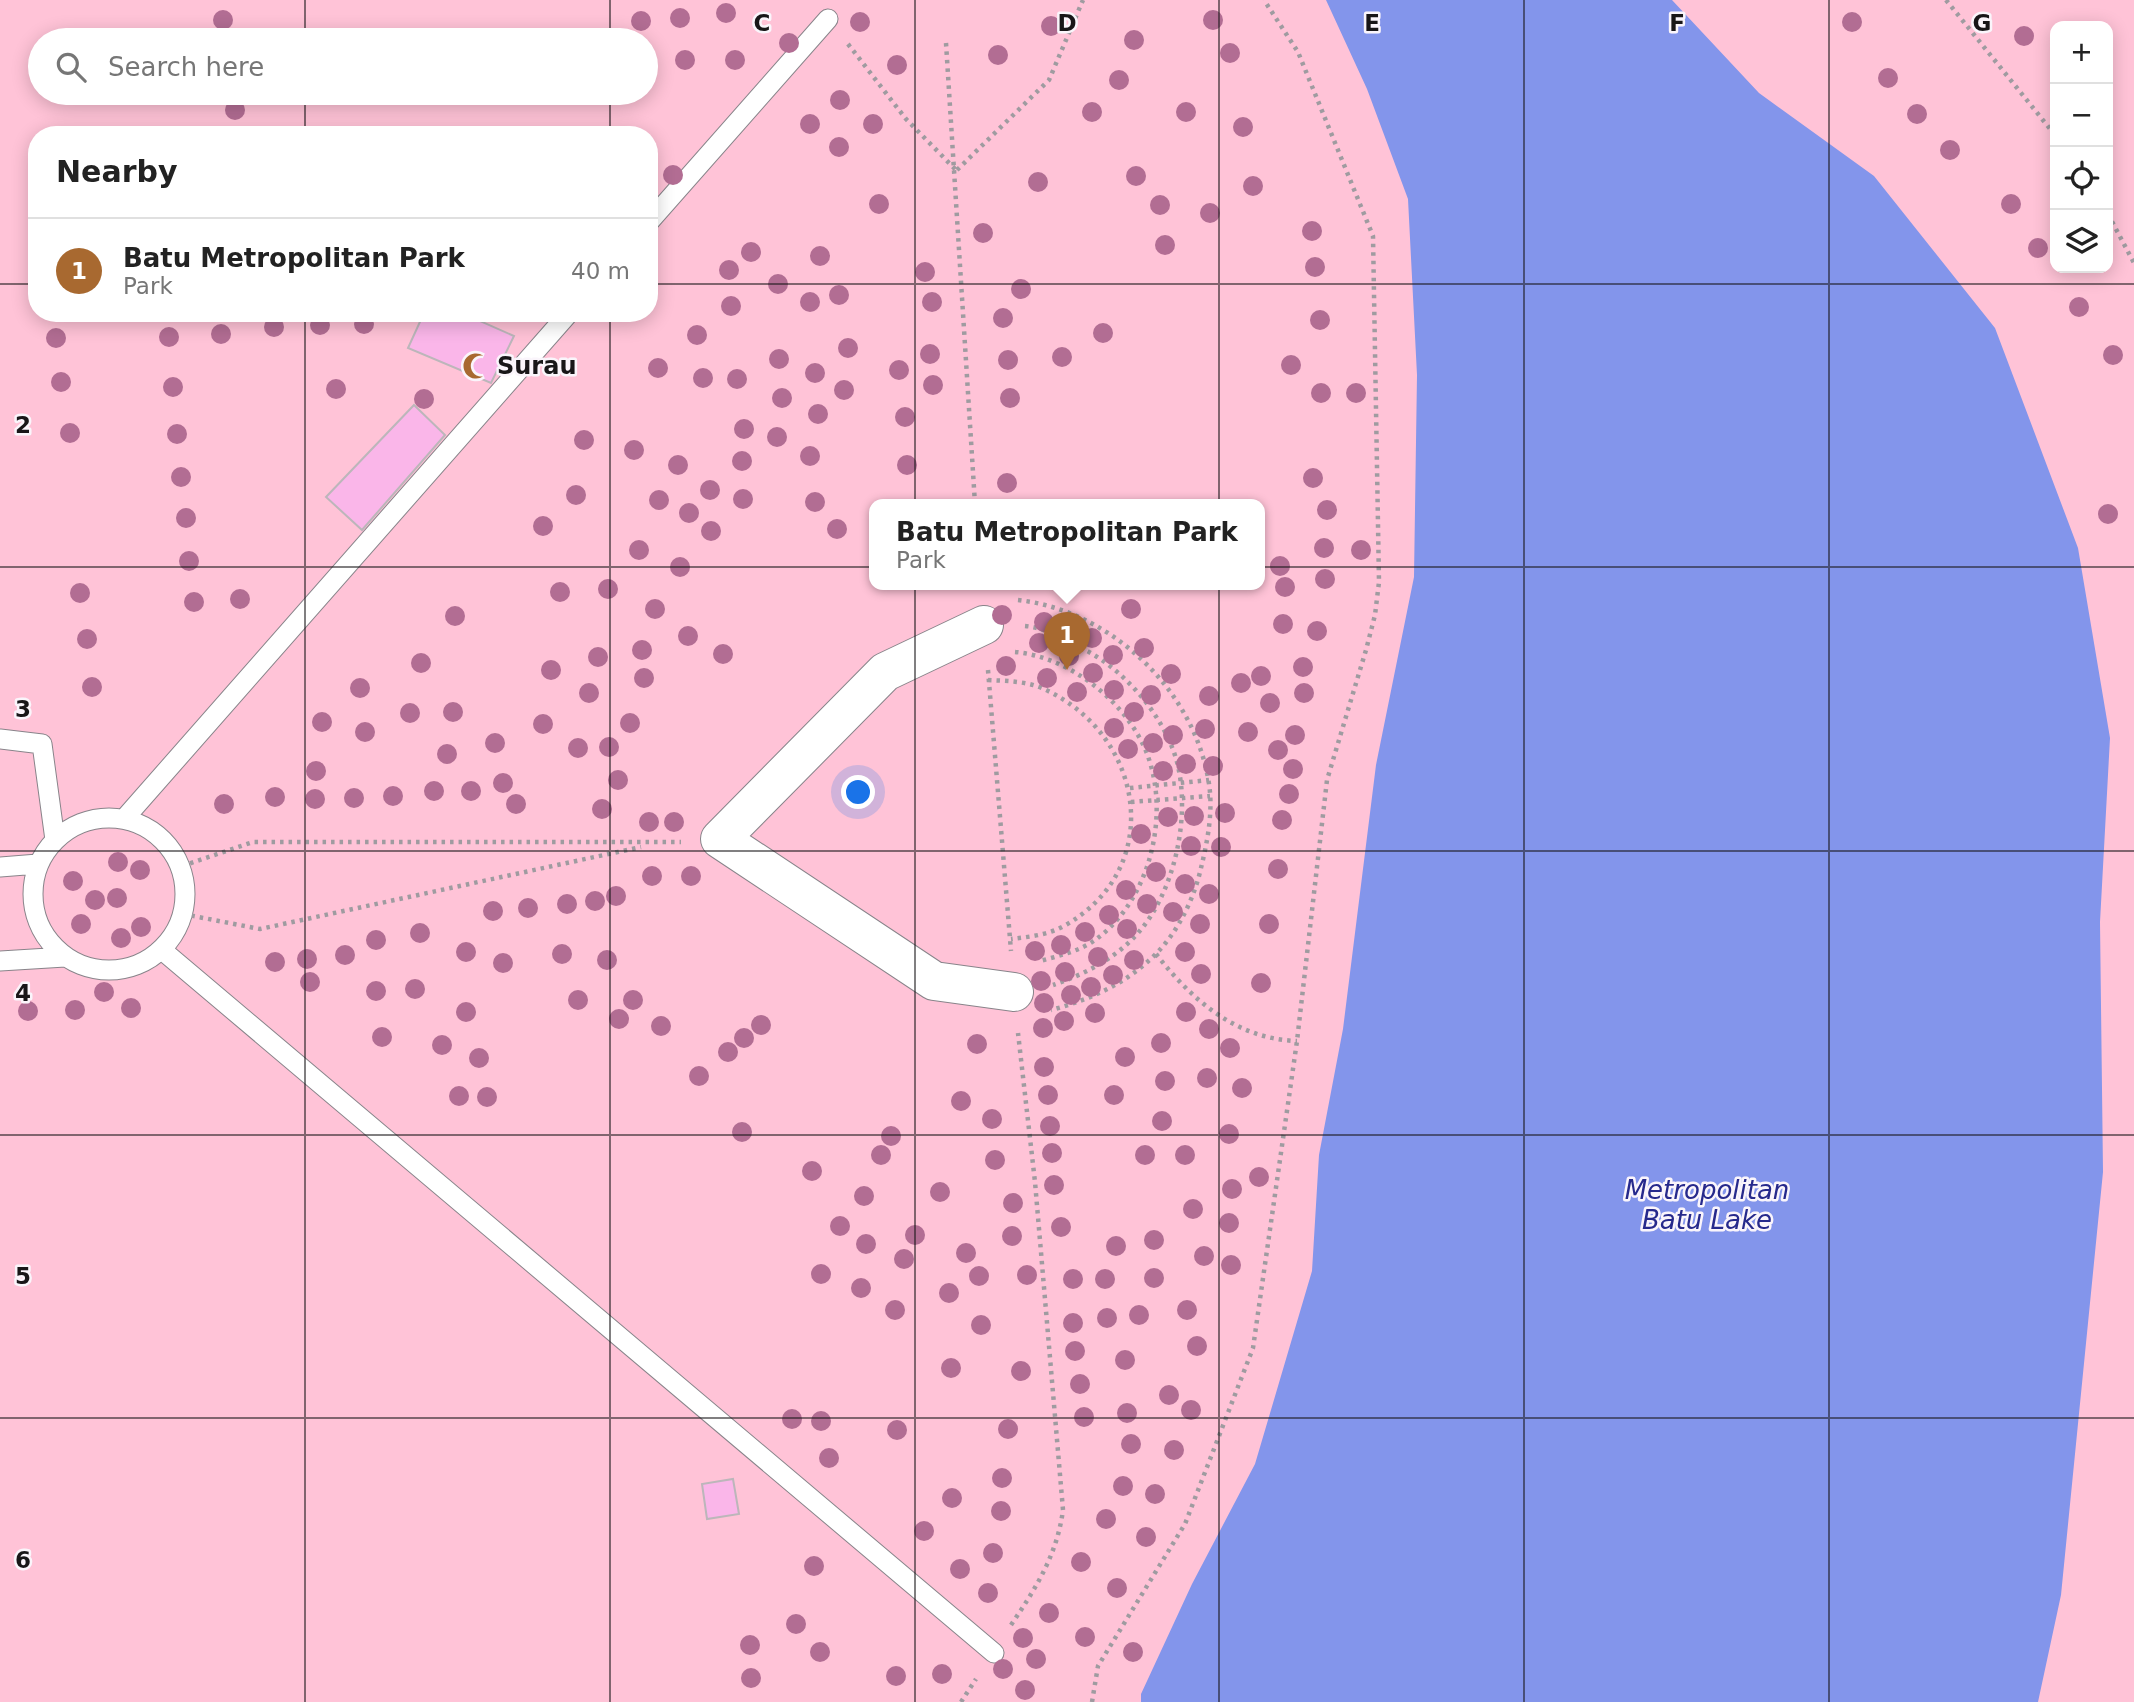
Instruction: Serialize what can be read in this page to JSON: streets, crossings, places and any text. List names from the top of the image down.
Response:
{
  "water": ["Metropolitan Batu Lake"],
  "places": {
    "mosque": ["Surau"]
  },
  "page": {
    "map_buttons": ["+", "−"],
    "search": "Search here",
    "heading": "Nearby",
    "list": [
      {
        "mark": "1",
        "name": "Batu Metropolitan Park",
        "note": "Park",
        "value": "40 m"
      }
    ],
    "popup": ["Batu Metropolitan Park", "Park"],
    "pins": "1"
  },
  "grid": {
    "columns": [
      "C",
      "D",
      "E",
      "F",
      "G"
    ],
    "rows": [
      "2",
      "3",
      "4",
      "5",
      "6"
    ]
  }
}
